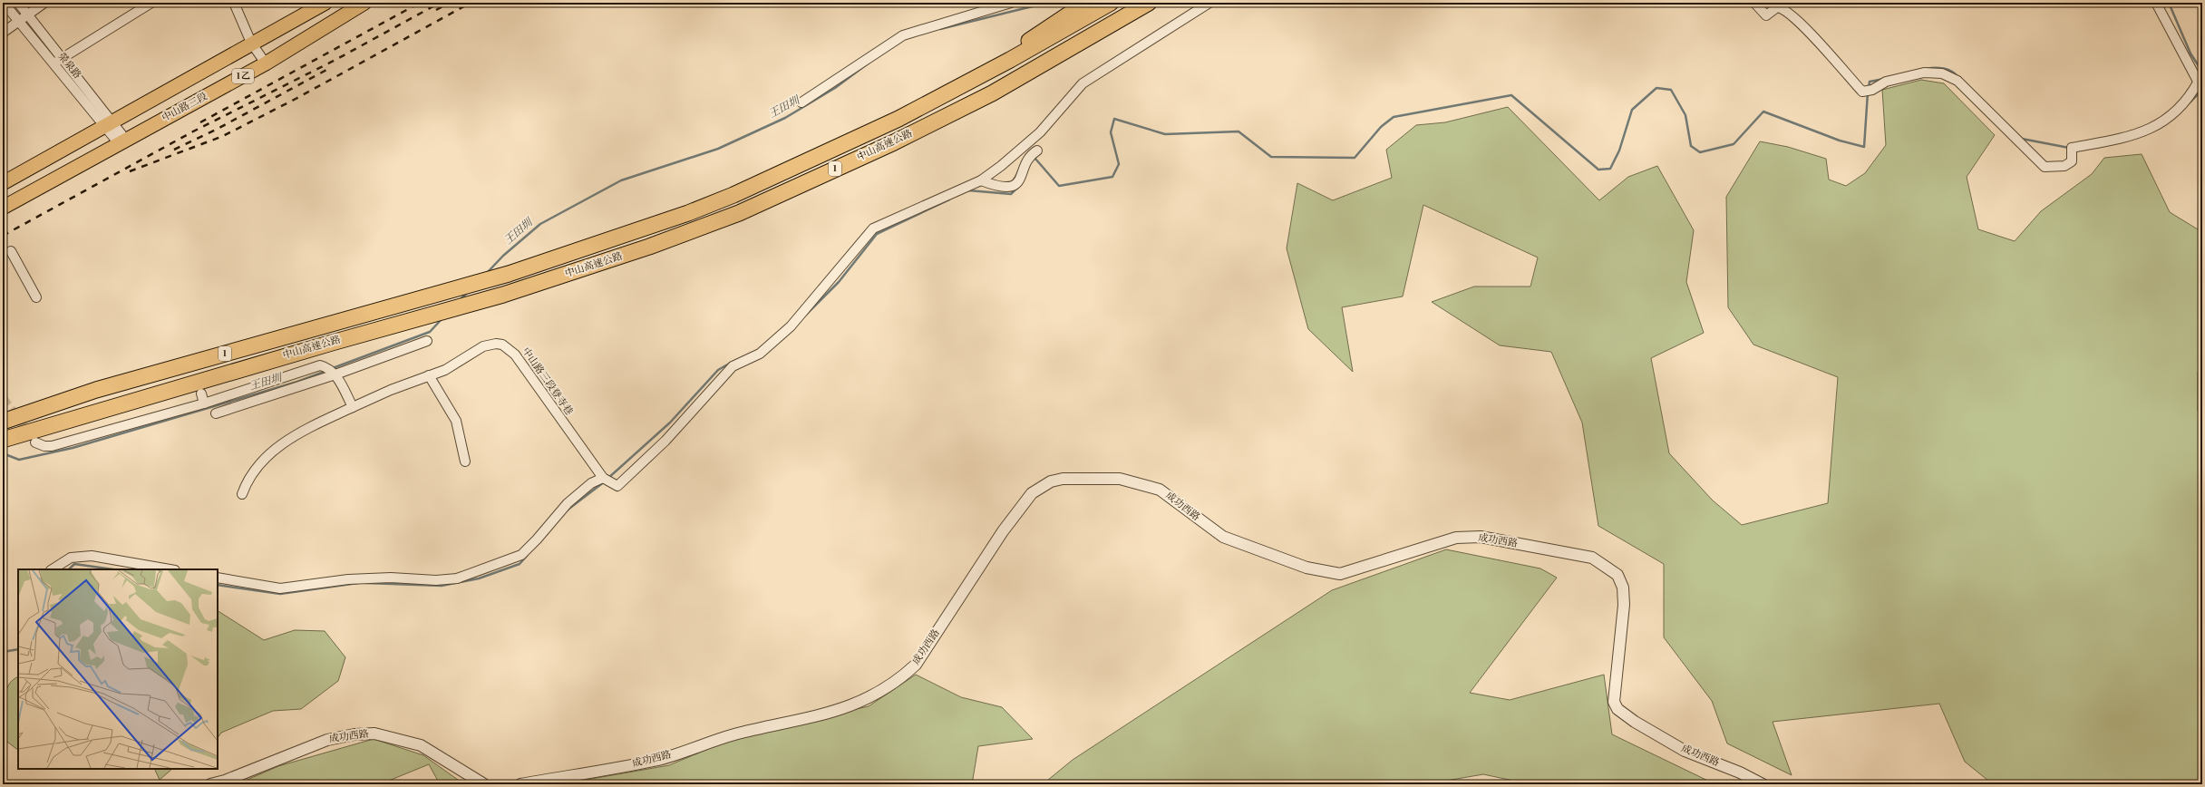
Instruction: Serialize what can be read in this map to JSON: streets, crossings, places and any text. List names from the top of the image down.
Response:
{
  "streets": {
    "highway": ["中山高速公路", "1"],
    "main road": ["1乙", "中山路三段"],
    "street": ["榮泉路", "中山路三段登寺巷", "成功西路"]
  },
  "crossings": [
    ["榮泉路", "1乙"],
    ["榮泉路", "中山路三段"]
  ],
  "water": ["王田圳"]
}
